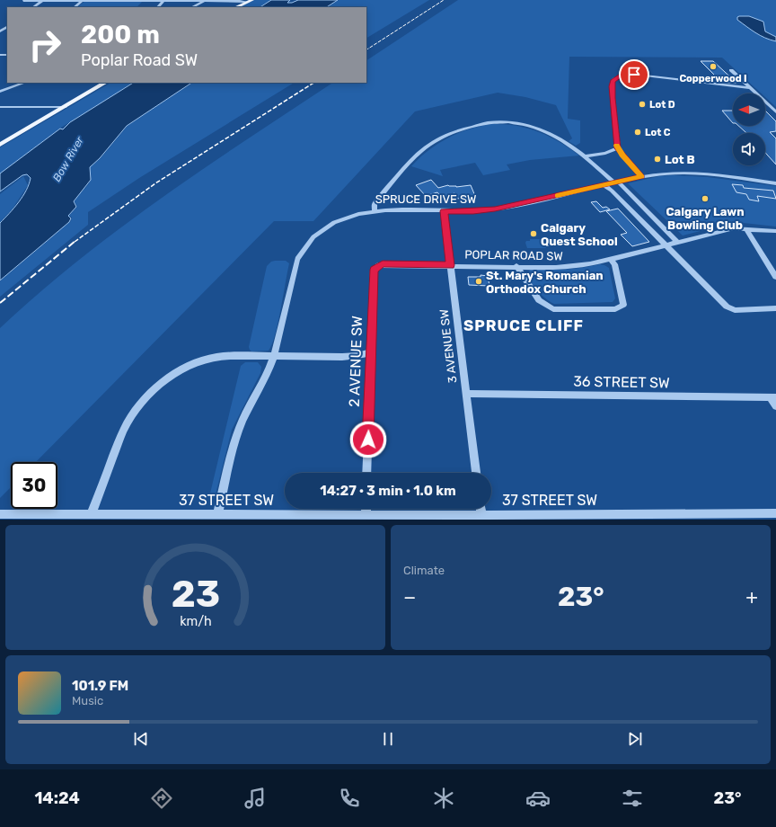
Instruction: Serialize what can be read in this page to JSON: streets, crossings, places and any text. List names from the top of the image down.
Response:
{
  "streets": {
    "street": [
      "SPRUCE DRIVE SW",
      "POPLAR ROAD SW",
      "3 AVENUE SW",
      "2 AVENUE SW",
      "36 STREET SW",
      "37 STREET SW"
    ]
  },
  "crossings": [
    ["SPRUCE DRIVE SW", "3 AVENUE SW"],
    ["SPRUCE DRIVE SW", "37 STREET SW"],
    ["POPLAR ROAD SW", "3 AVENUE SW"],
    ["POPLAR ROAD SW", "2 AVENUE SW"],
    ["3 AVENUE SW", "36 STREET SW"]
  ],
  "districts": ["SPRUCE CLIFF"],
  "water": ["Bow River"],
  "places": [
    "Copperwood I",
    "Lot D",
    "Lot C",
    "Lot B",
    "Calgary Lawn Bowling Club",
    "Calgary Quest School",
    "St. Mary's Romanian Orthodox Church"
  ],
  "north": "left",
  "page": {
    "turn": ["200 m", "Poplar Road SW"],
    "limit": "30",
    "trip": "14:27 · 3 min · 1.0 km",
    "tile": "Climate",
    "heat": ["−", "23°", "+"],
    "song": ["101.9 FM", "Music"],
    "tabs": ["14:24", "23°"],
    "gauge": ["23", "km/h"]
  }
}
